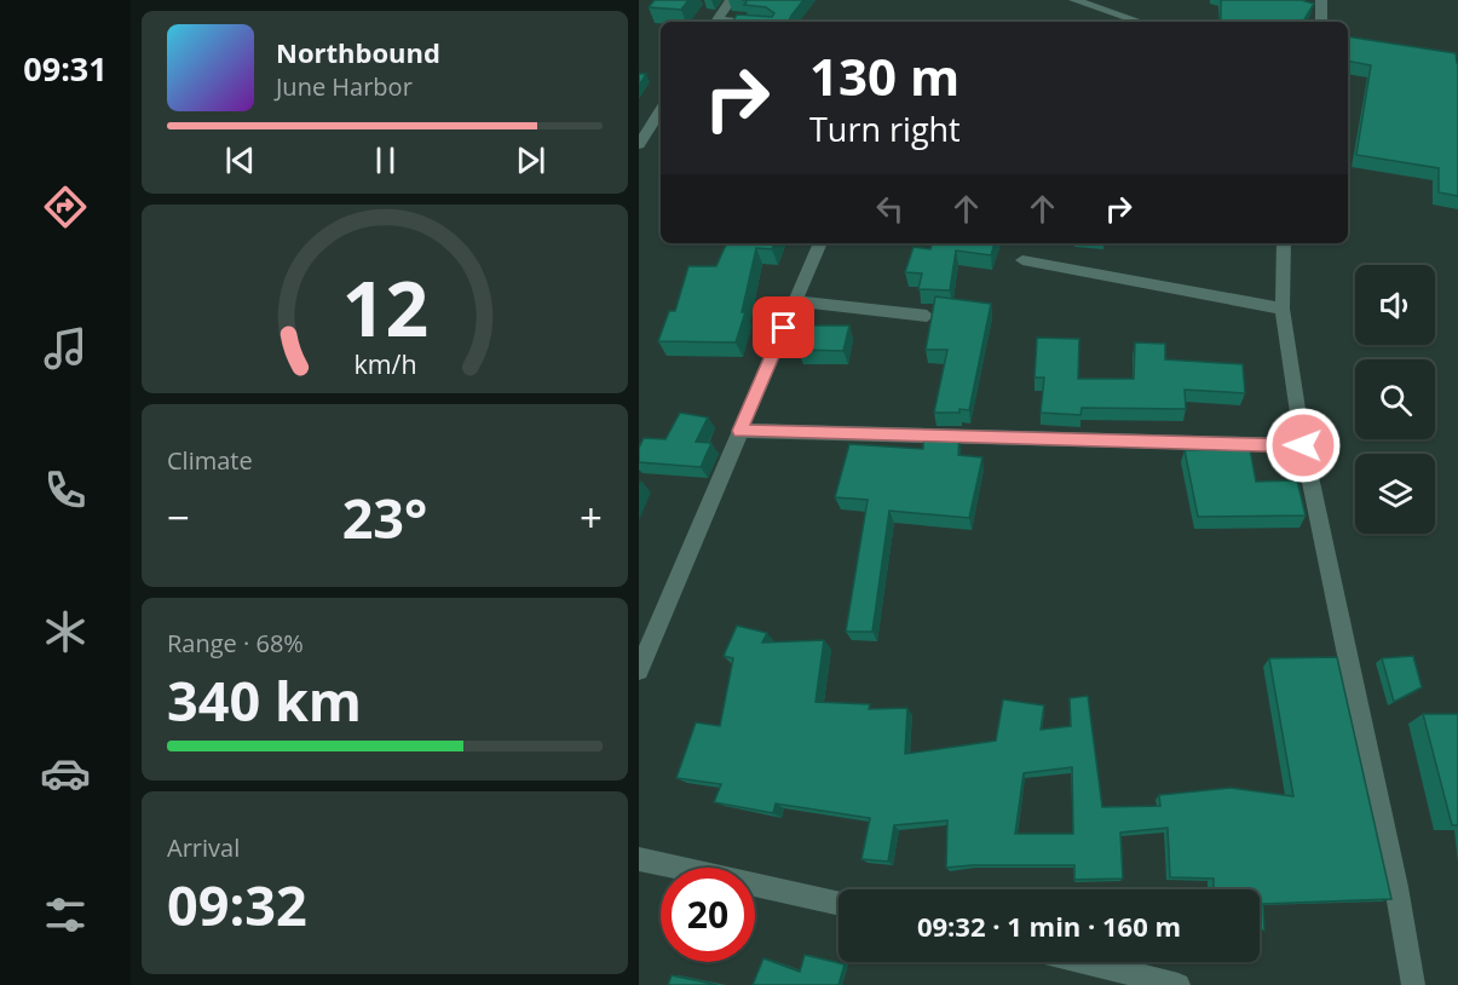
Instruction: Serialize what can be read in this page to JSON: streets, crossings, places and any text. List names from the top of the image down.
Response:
{
  "page": {
    "tabs": "09:31",
    "turn": ["130 m", "Turn right"],
    "song": ["Northbound", "June Harbor"],
    "tile": [
      "Climate",
      ["Range · 68%", "340 km"],
      ["Arrival", "09:32"]
    ],
    "heat": ["−", "23°", "+"],
    "limit": "20",
    "trip": "09:32 · 1 min · 160 m",
    "gauge": ["12", "km/h"]
  }
}
